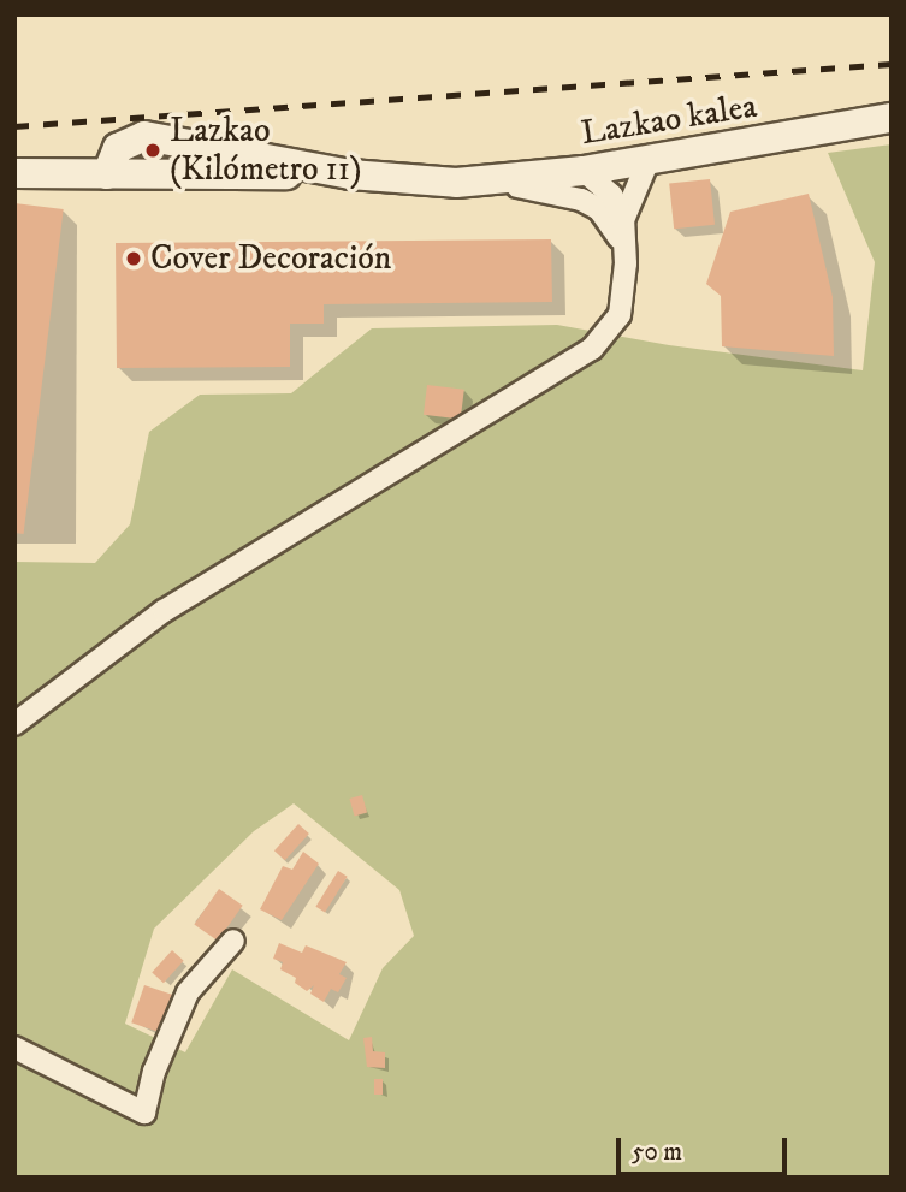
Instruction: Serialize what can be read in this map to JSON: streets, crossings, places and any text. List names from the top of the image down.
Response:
{
  "streets": {
    "street": ["Lazkao kalea"]
  },
  "places": ["Lazkao (Kilómetro 11)", "Cover Decoración"],
  "scale_bar": "50 m"
}
